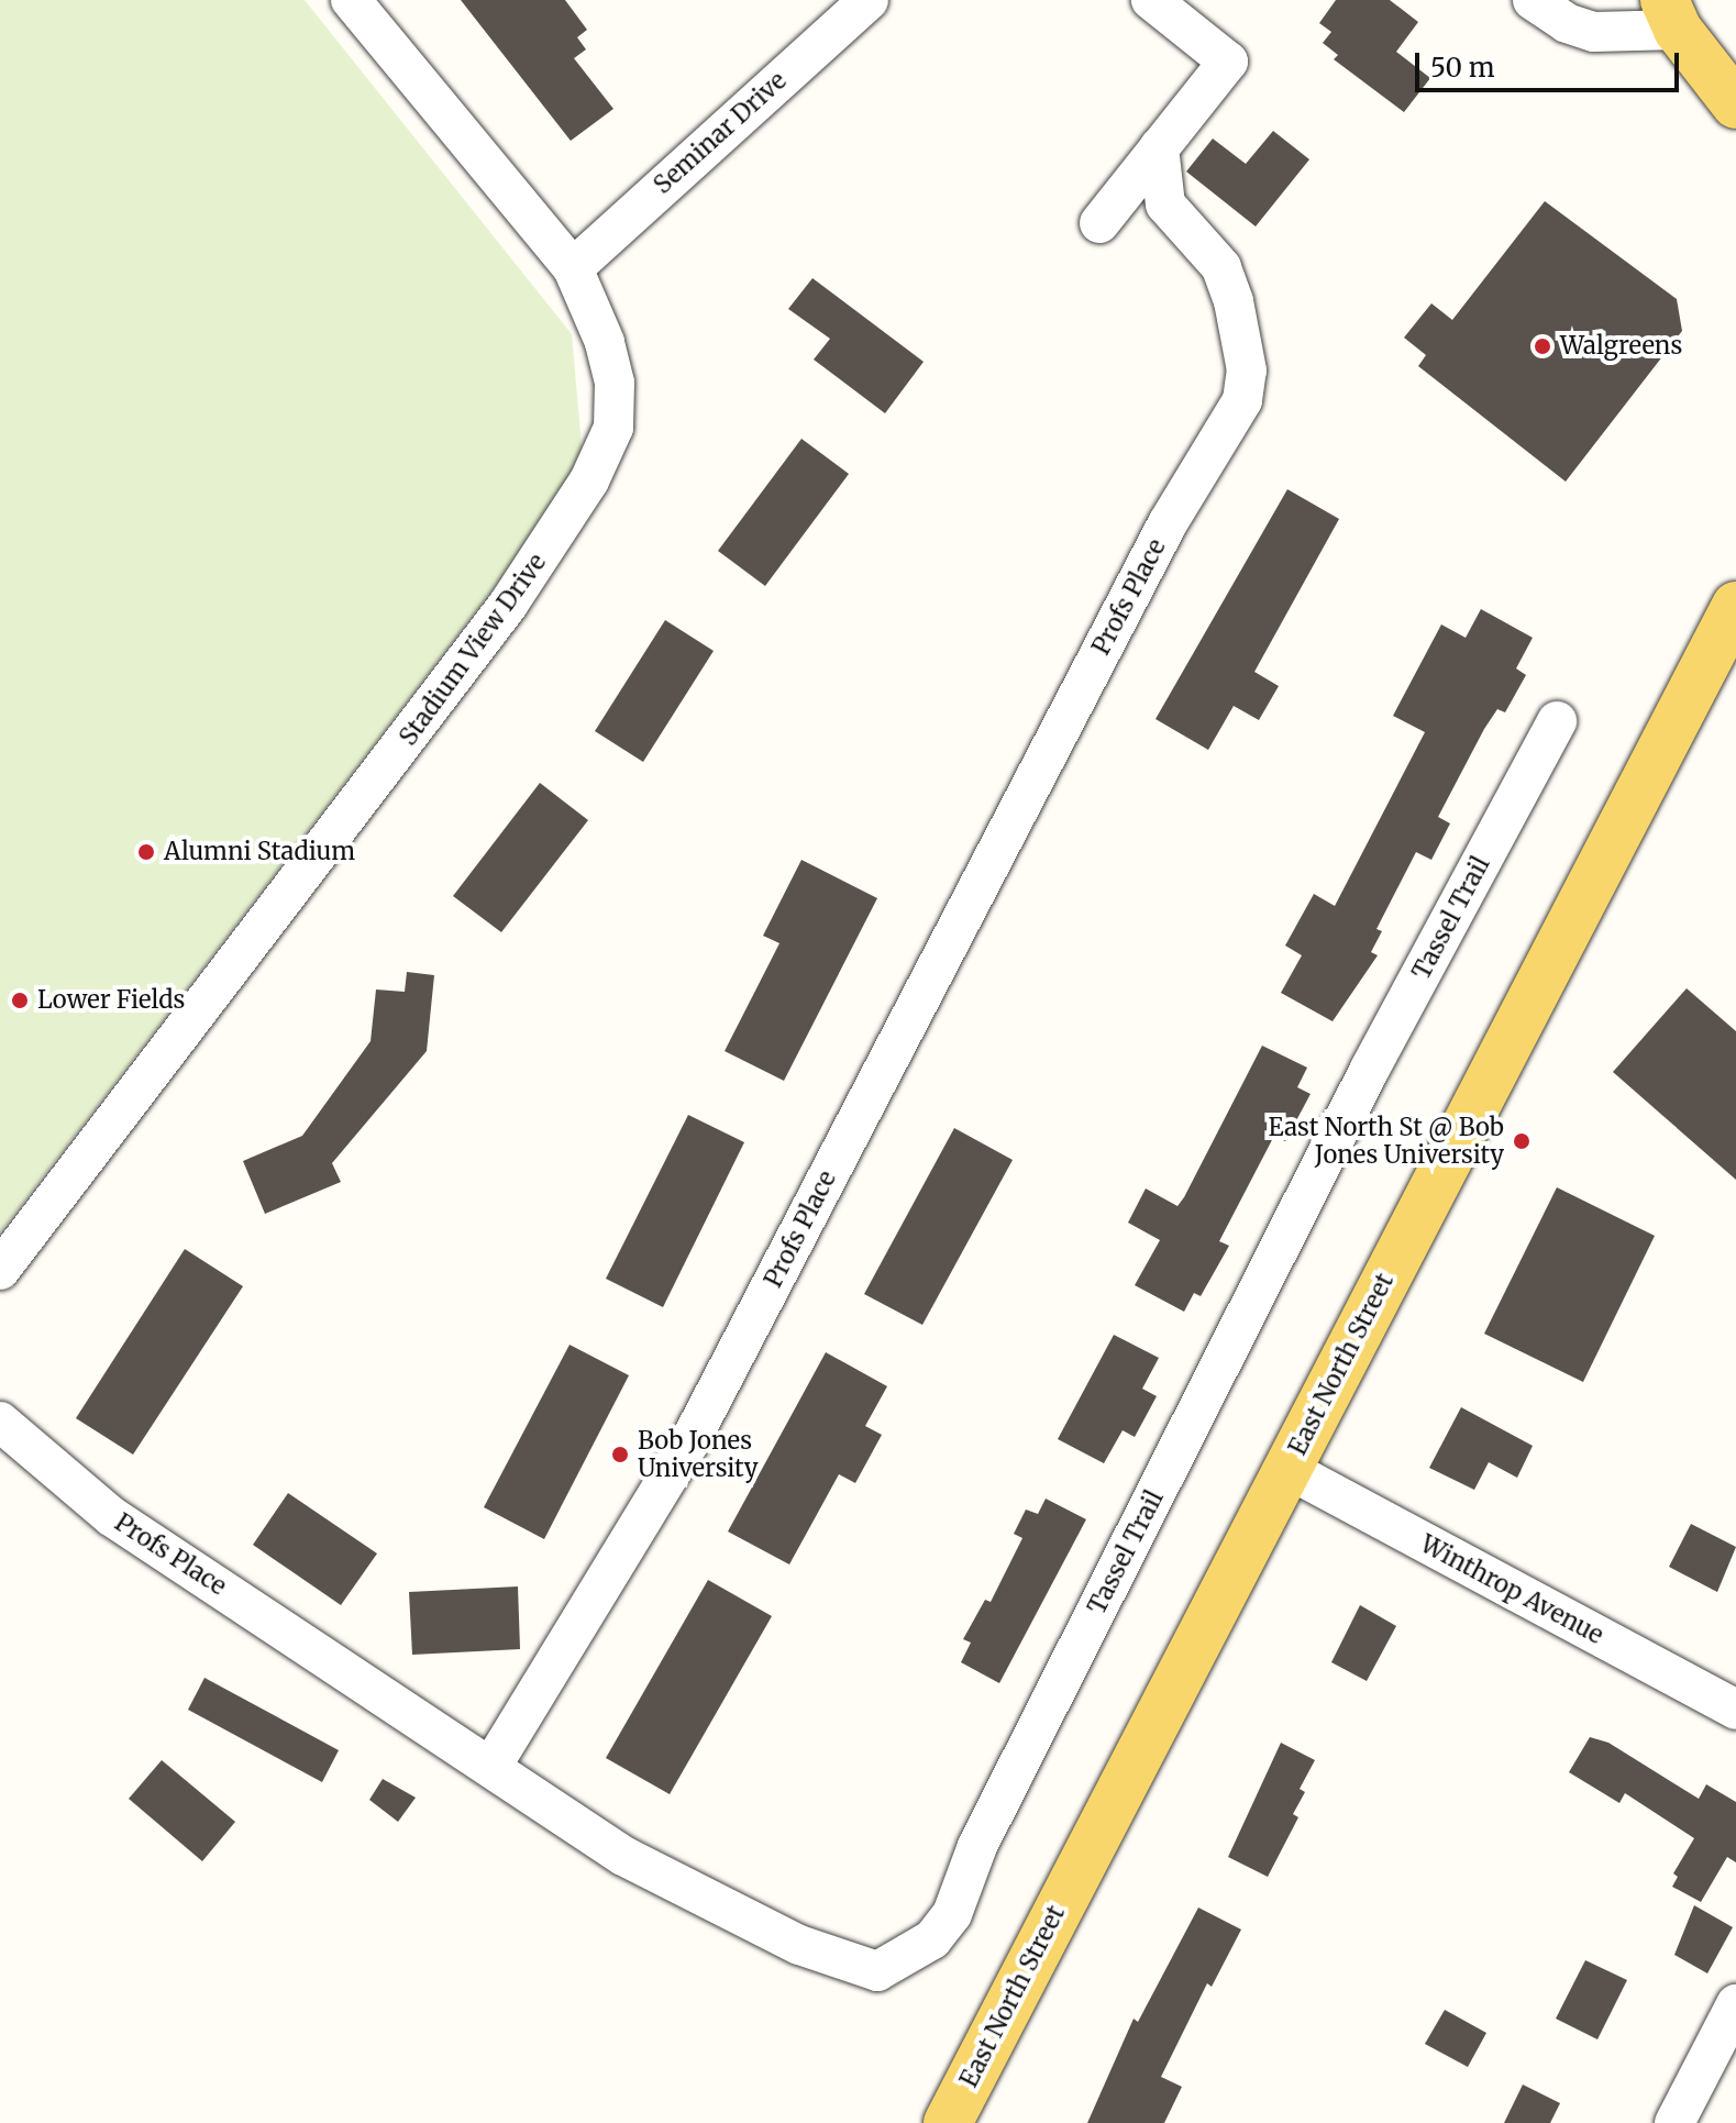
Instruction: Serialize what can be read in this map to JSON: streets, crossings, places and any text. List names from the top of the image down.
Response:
{
  "streets": {
    "main road": ["East North Street"],
    "street": [
      "Seminar Drive",
      "Profs Place",
      "Stadium View Drive",
      "Tassel Trail",
      "Winthrop Avenue"
    ]
  },
  "crossings": [
    ["Seminar Drive", "Stadium View Drive"],
    ["Profs Place", "Tassel Trail"],
    ["East North Street", "Winthrop Avenue"]
  ],
  "places": [
    "Walgreens",
    "Alumni Stadium",
    "Lower Fields",
    "East North St @ Bob Jones University",
    "Bob Jones University"
  ],
  "scale_bar": "50 m"
}
